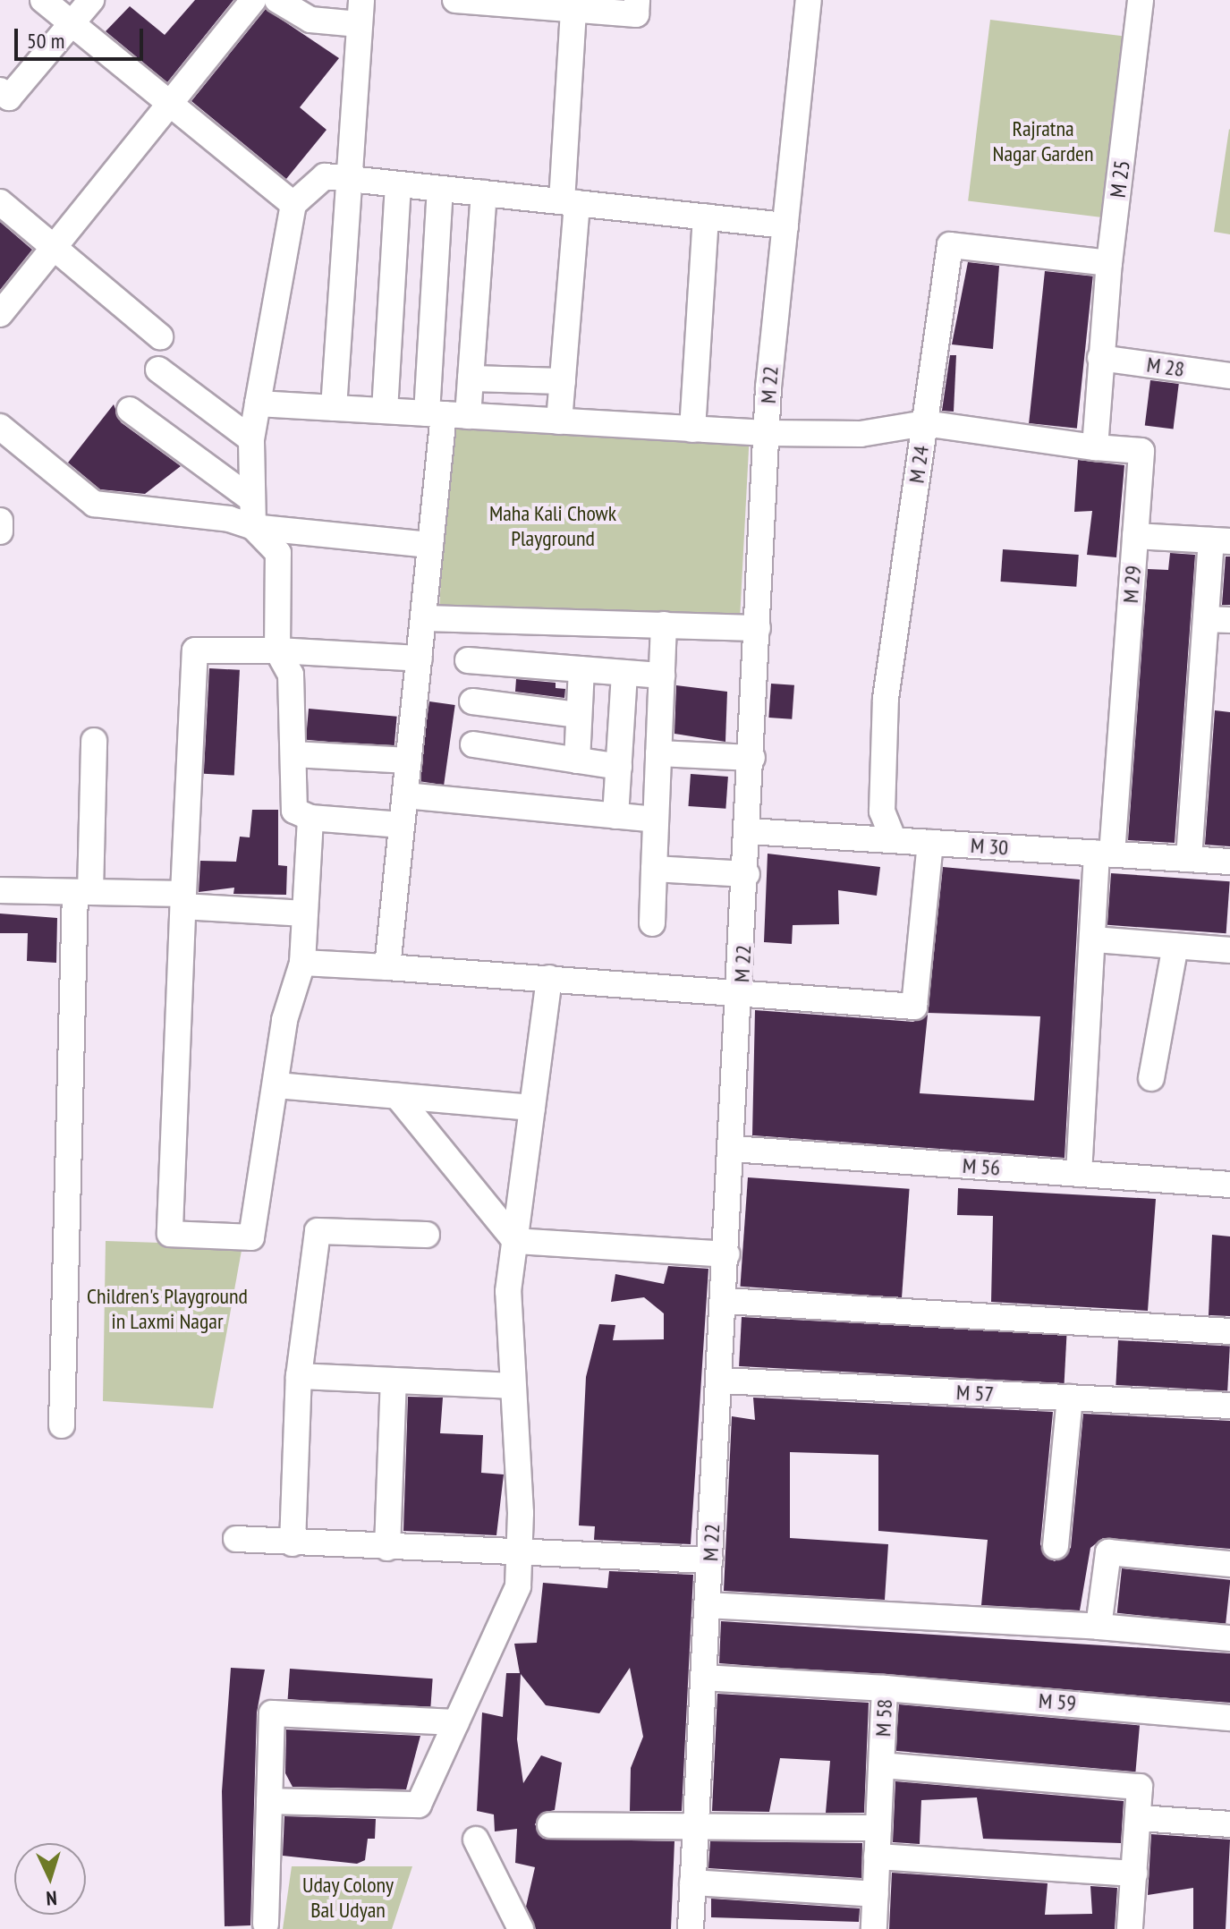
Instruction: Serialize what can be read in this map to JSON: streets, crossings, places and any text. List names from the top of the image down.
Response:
{
  "streets": {
    "street": [
      "M 25",
      "M 28",
      "M 22",
      "M 24",
      "M 29",
      "M 30",
      "M 56",
      "M 57",
      "M 59",
      "M 58"
    ]
  },
  "crossings": [
    ["M 25", "M 28"],
    ["M 25", "M 24"],
    ["M 22", "M 30"],
    ["M 22", "M 56"],
    ["M 22", "M 57"],
    ["M 22", "M 58"],
    ["M 24", "M 30"],
    ["M 29", "M 30"],
    ["M 29", "M 56"],
    ["M 59", "M 58"]
  ],
  "parks": [
    "Rajratna Nagar Garden",
    "Maha Kali Chowk Playground",
    "Children's Playground in Laxmi Nagar",
    "Uday Colony Bal Udyan"
  ],
  "scale_bar": "50 m",
  "north": "bottom"
}
